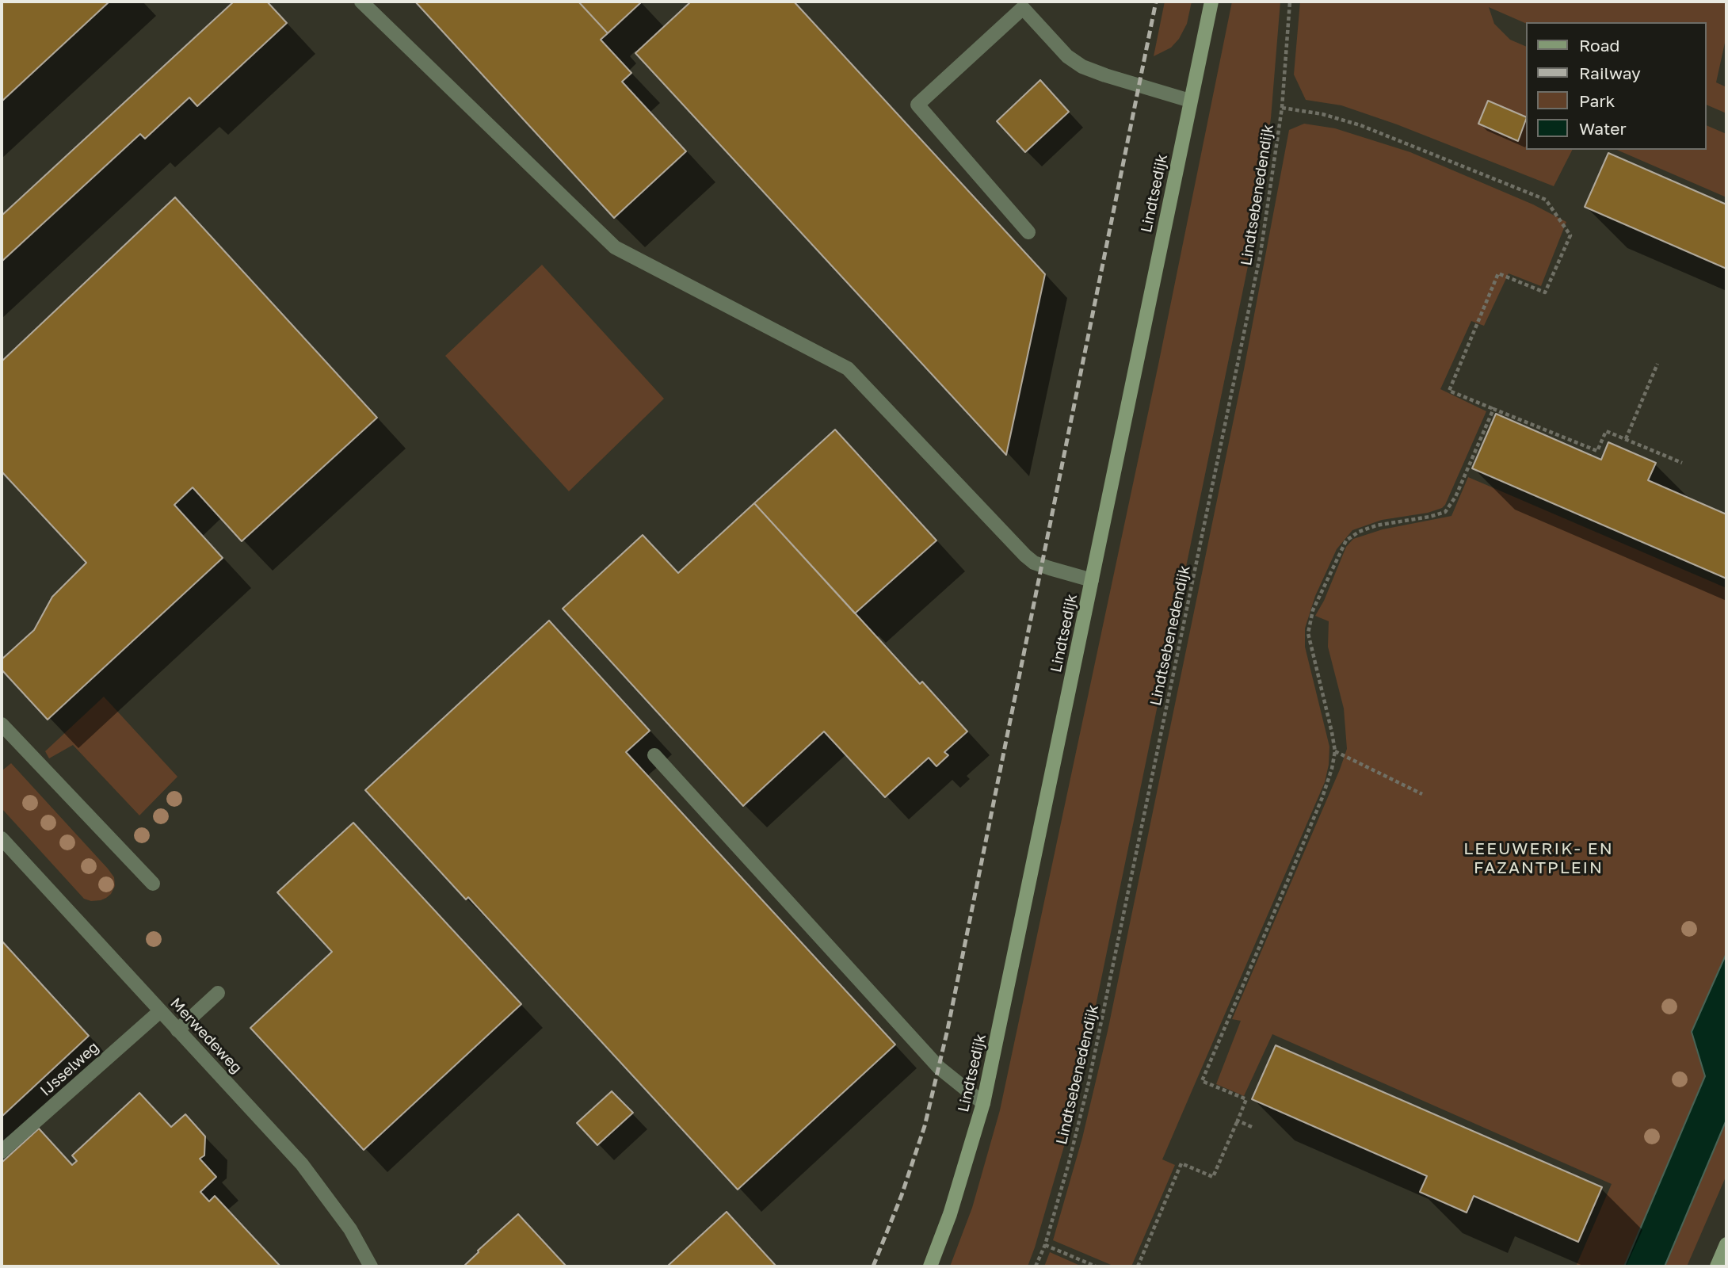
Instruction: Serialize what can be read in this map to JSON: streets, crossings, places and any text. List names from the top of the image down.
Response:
{
  "streets": {
    "main road": ["Lindtsedijk"],
    "street": ["Merwedeweg", "IJsselweg"],
    "path": ["Lindtsebenedendijk"]
  },
  "crossings": [
    ["Merwedeweg", "IJsselweg"]
  ],
  "districts": ["LEEUWERIK- EN FAZANTPLEIN"],
  "legend": [
    "Road",
    "Railway",
    "Park",
    "Water"
  ]
}
